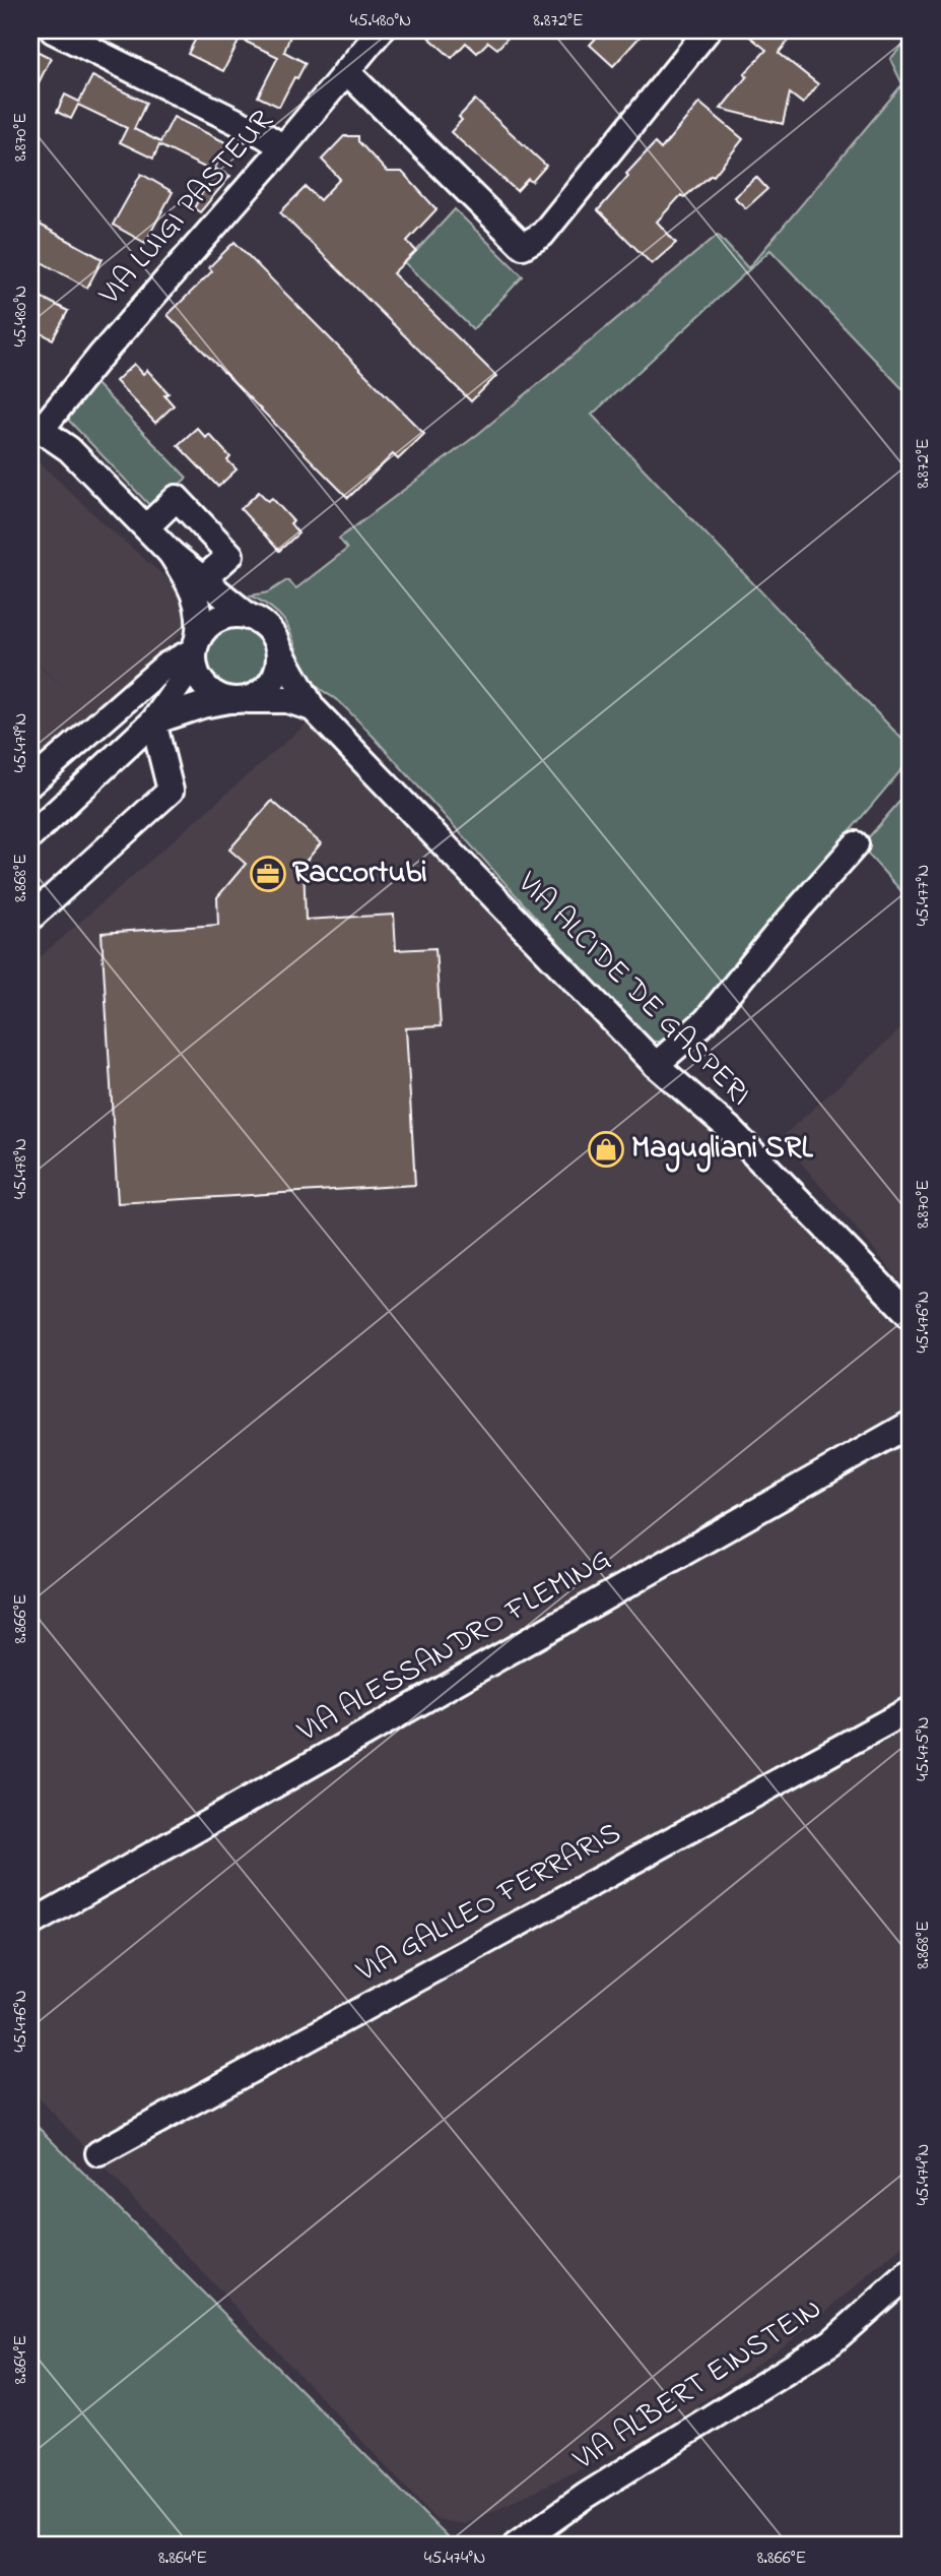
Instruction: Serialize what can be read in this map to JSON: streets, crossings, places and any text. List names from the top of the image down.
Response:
{
  "streets": {
    "street": [
      "VIA LUIGI PASTEUR",
      "VIA ALCIDE DE GASPERI",
      "VIA ALESSANDRO FLEMING",
      "VIA GALILEO FERRARIS",
      "VIA ALBERT EINSTEIN"
    ]
  },
  "places": {
    "office": ["Raccortubi"],
    "shop": ["Magugliani SRL"]
  },
  "coordinates": [
    "45.480°N",
    "8.872°E",
    "8.870°E",
    "45.479°N",
    "8.868°E",
    "45.477°N",
    "45.478°N",
    "45.476°N",
    "8.866°E",
    "45.475°N",
    "45.474°N",
    "8.864°E"
  ]
}
